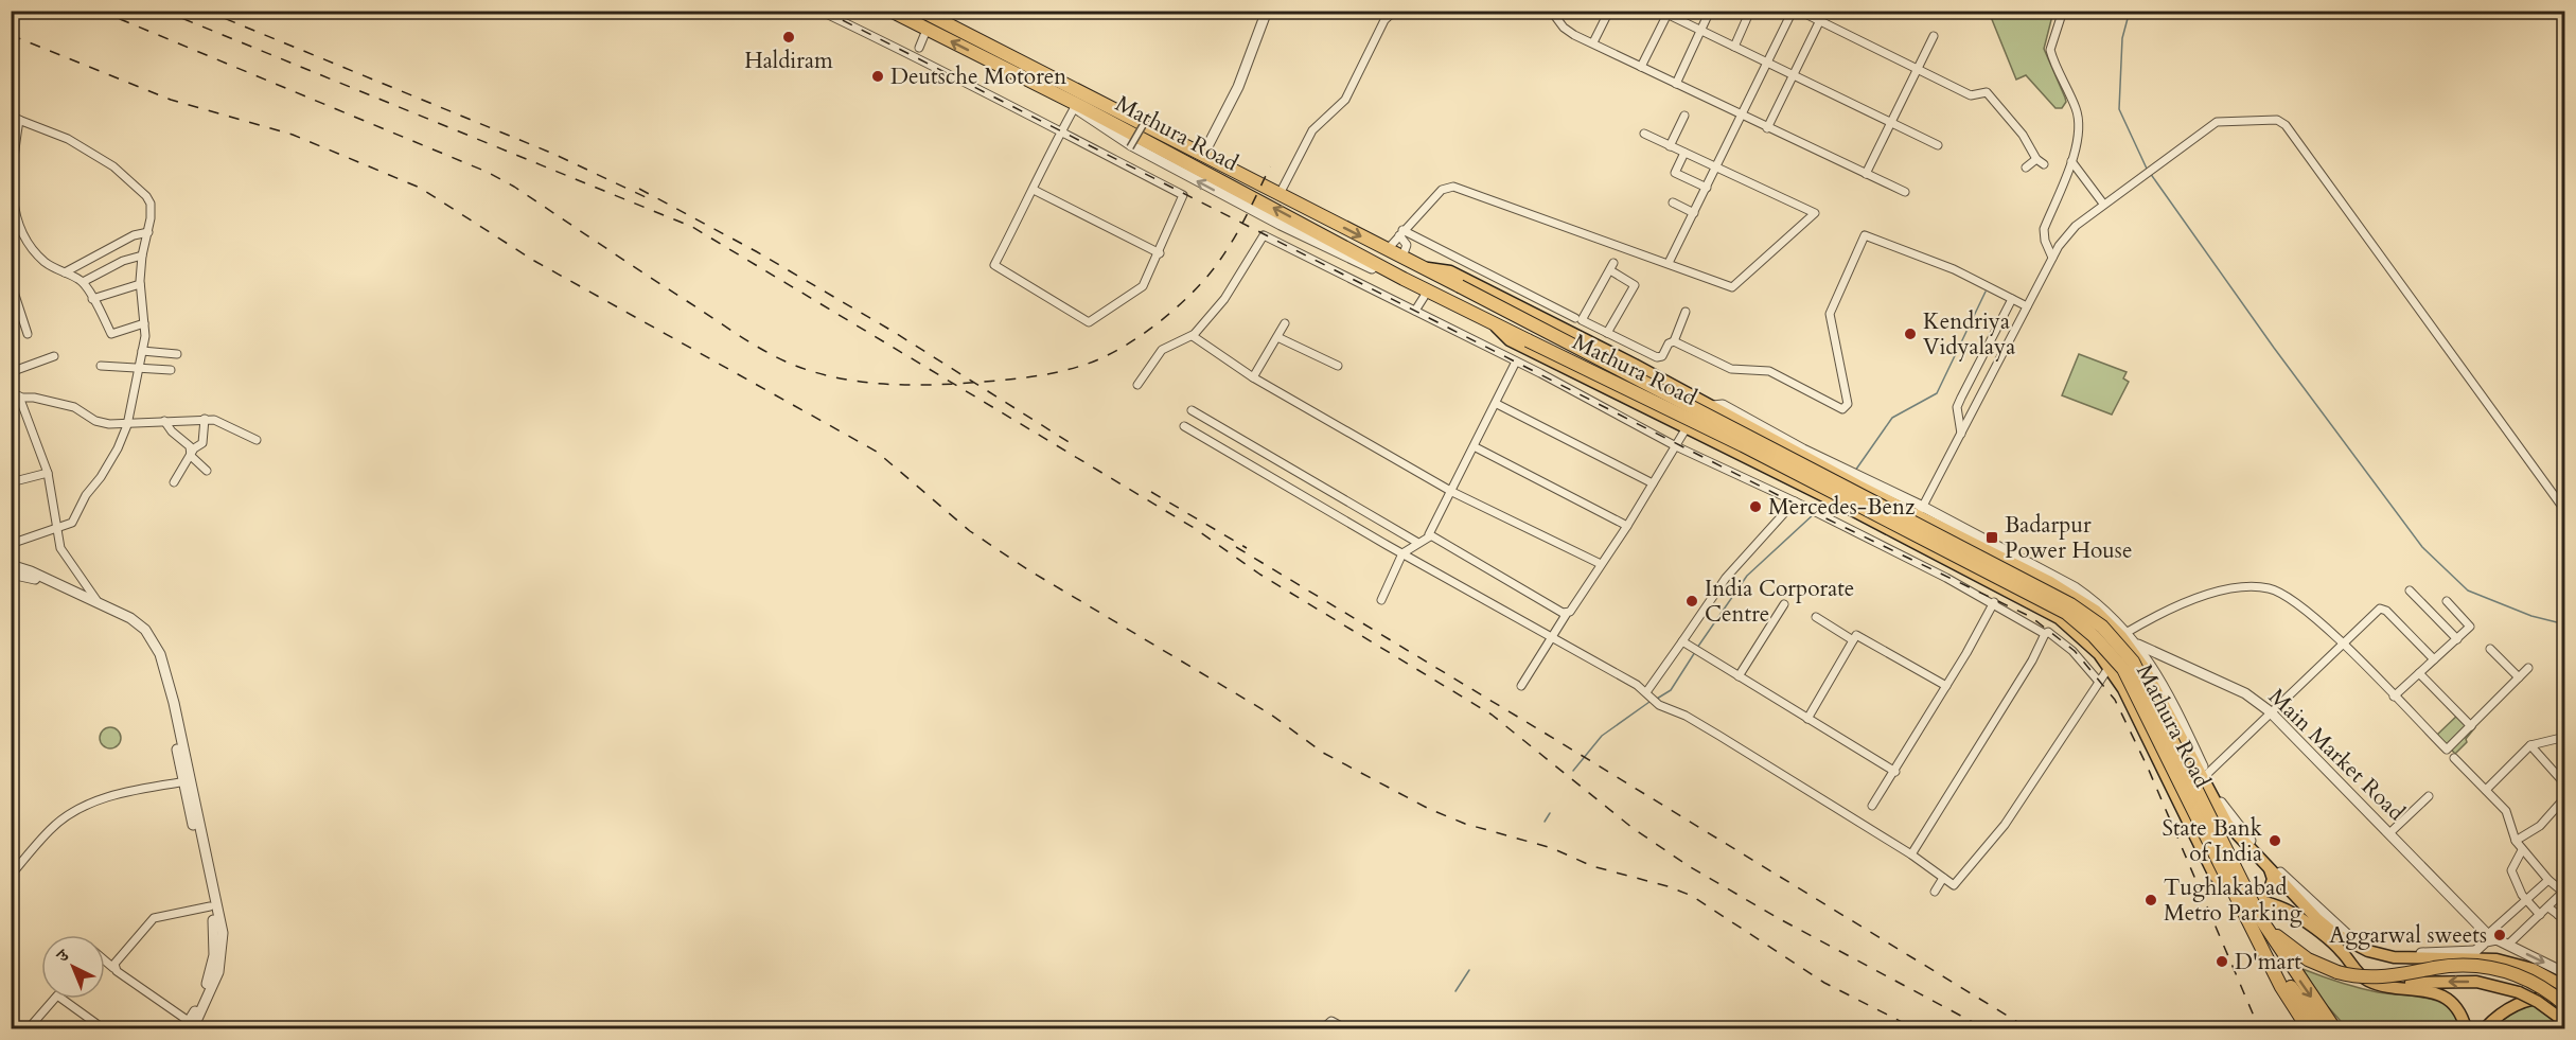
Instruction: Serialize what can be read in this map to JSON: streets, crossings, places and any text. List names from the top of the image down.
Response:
{
  "streets": {
    "highway": ["Mathura Road"],
    "street": ["Main Market Road"]
  },
  "crossings": [
    ["Mathura Road", "Main Market Road"]
  ],
  "places": {
    "other": [
      "Haldiram",
      "Deutsche Motoren",
      "Kendriya Vidyalaya",
      "Mercedes-Benz",
      "India Corporate Centre",
      "State Bank of India",
      "Tughlakabad Metro Parking",
      "Aggarwal sweets",
      "D'mart"
    ],
    "transit": ["Badarpur Power House"]
  },
  "north": "top left"
}
